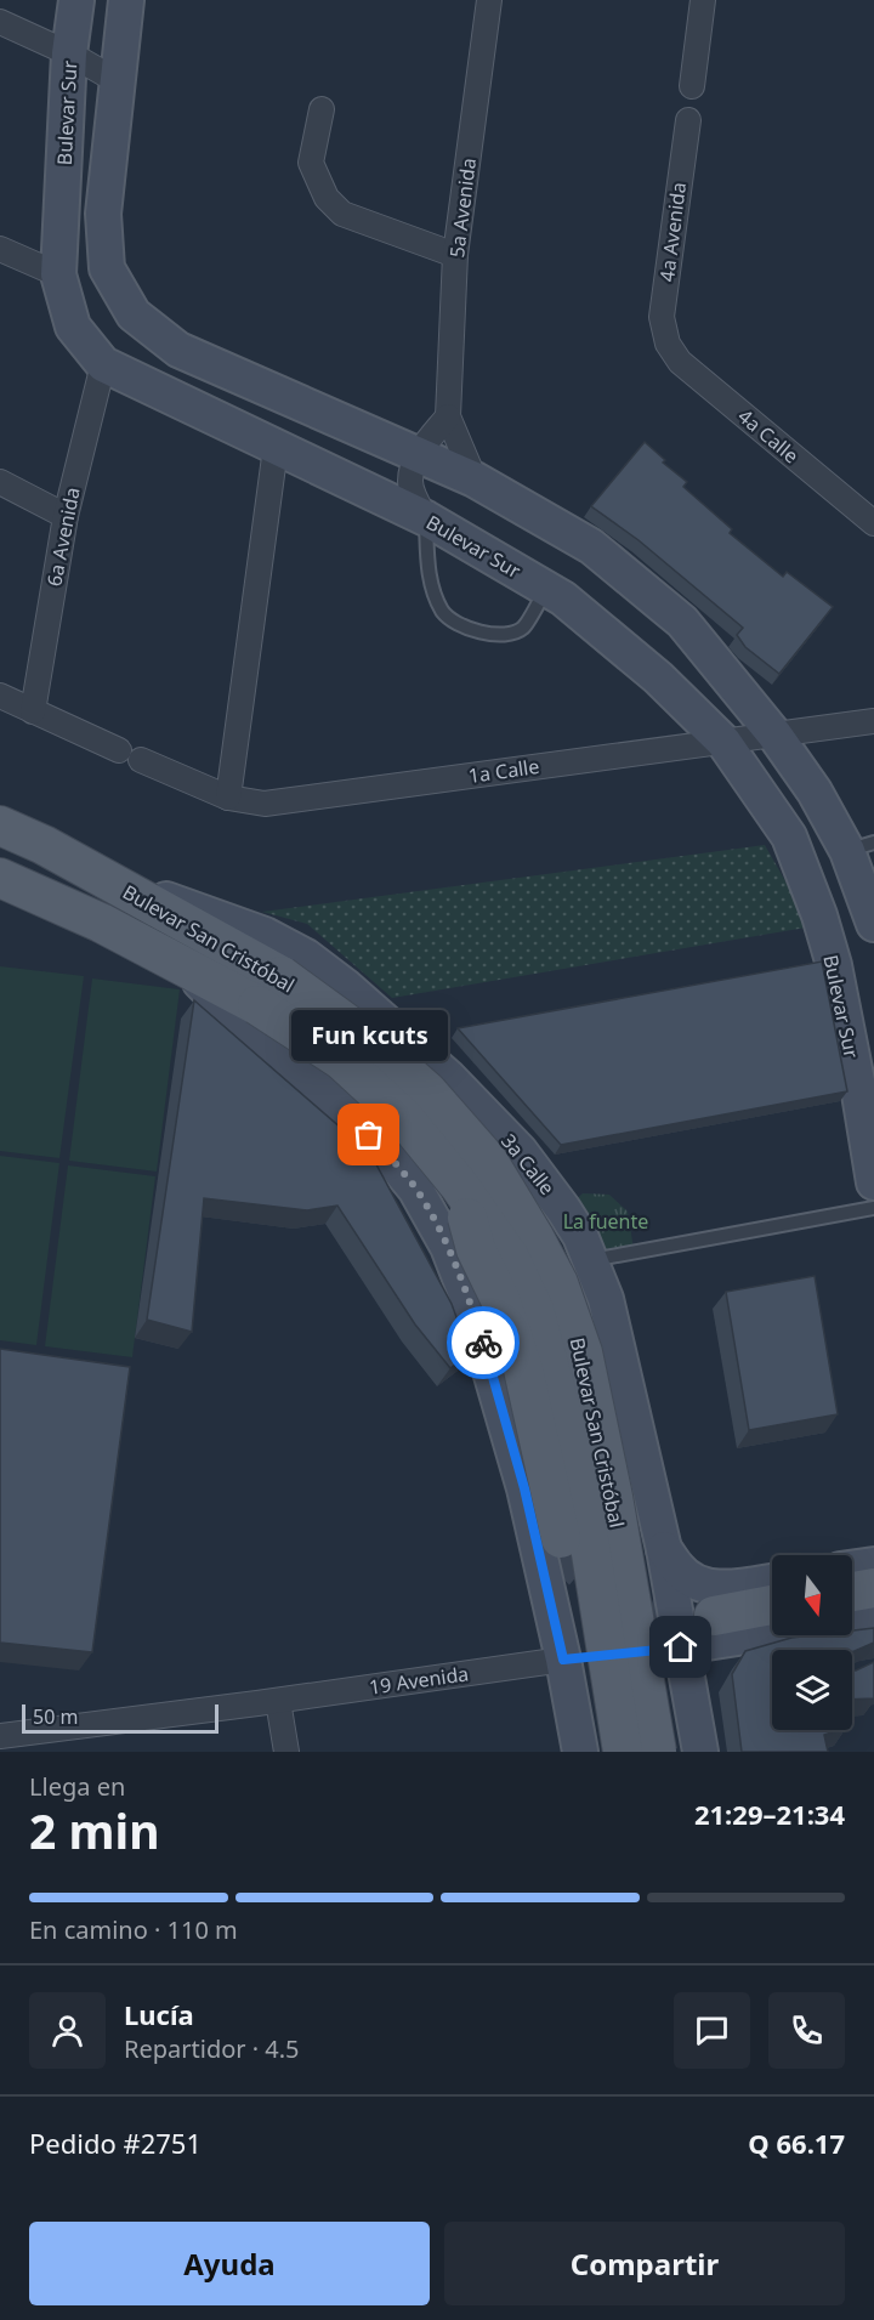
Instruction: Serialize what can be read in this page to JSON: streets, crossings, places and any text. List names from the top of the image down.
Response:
{
  "streets": {
    "main road": [
      "Bulevar Sur",
      "Bulevar San Cristóbal",
      "3a Calle",
      "19 Avenida"
    ],
    "street": [
      "5a Avenida",
      "4a Avenida",
      "4a Calle",
      "6a Avenida",
      "1a Calle"
    ]
  },
  "crossings": [
    ["Bulevar Sur", "6a Avenida"],
    ["Bulevar Sur", "1a Calle"],
    ["4a Avenida", "4a Calle"],
    ["Bulevar San Cristóbal", "3a Calle"],
    ["3a Calle", "19 Avenida"]
  ],
  "parks": ["La fuente"],
  "places": ["Fun kcuts"],
  "scale_bar": "50 m",
  "north": "bottom",
  "page": {
    "bubble": "Fun kcuts",
    "scale": "50 m",
    "heading": ["2 min", "Llega en", "21:29–21:34"],
    "panel": [
      "Lucía",
      "Repartidor · 4.5",
      "Pedido #2751",
      "Q 66.17"
    ],
    "bar": "En camino · 110 m",
    "buttons": ["Ayuda", "Compartir"]
  }
}
